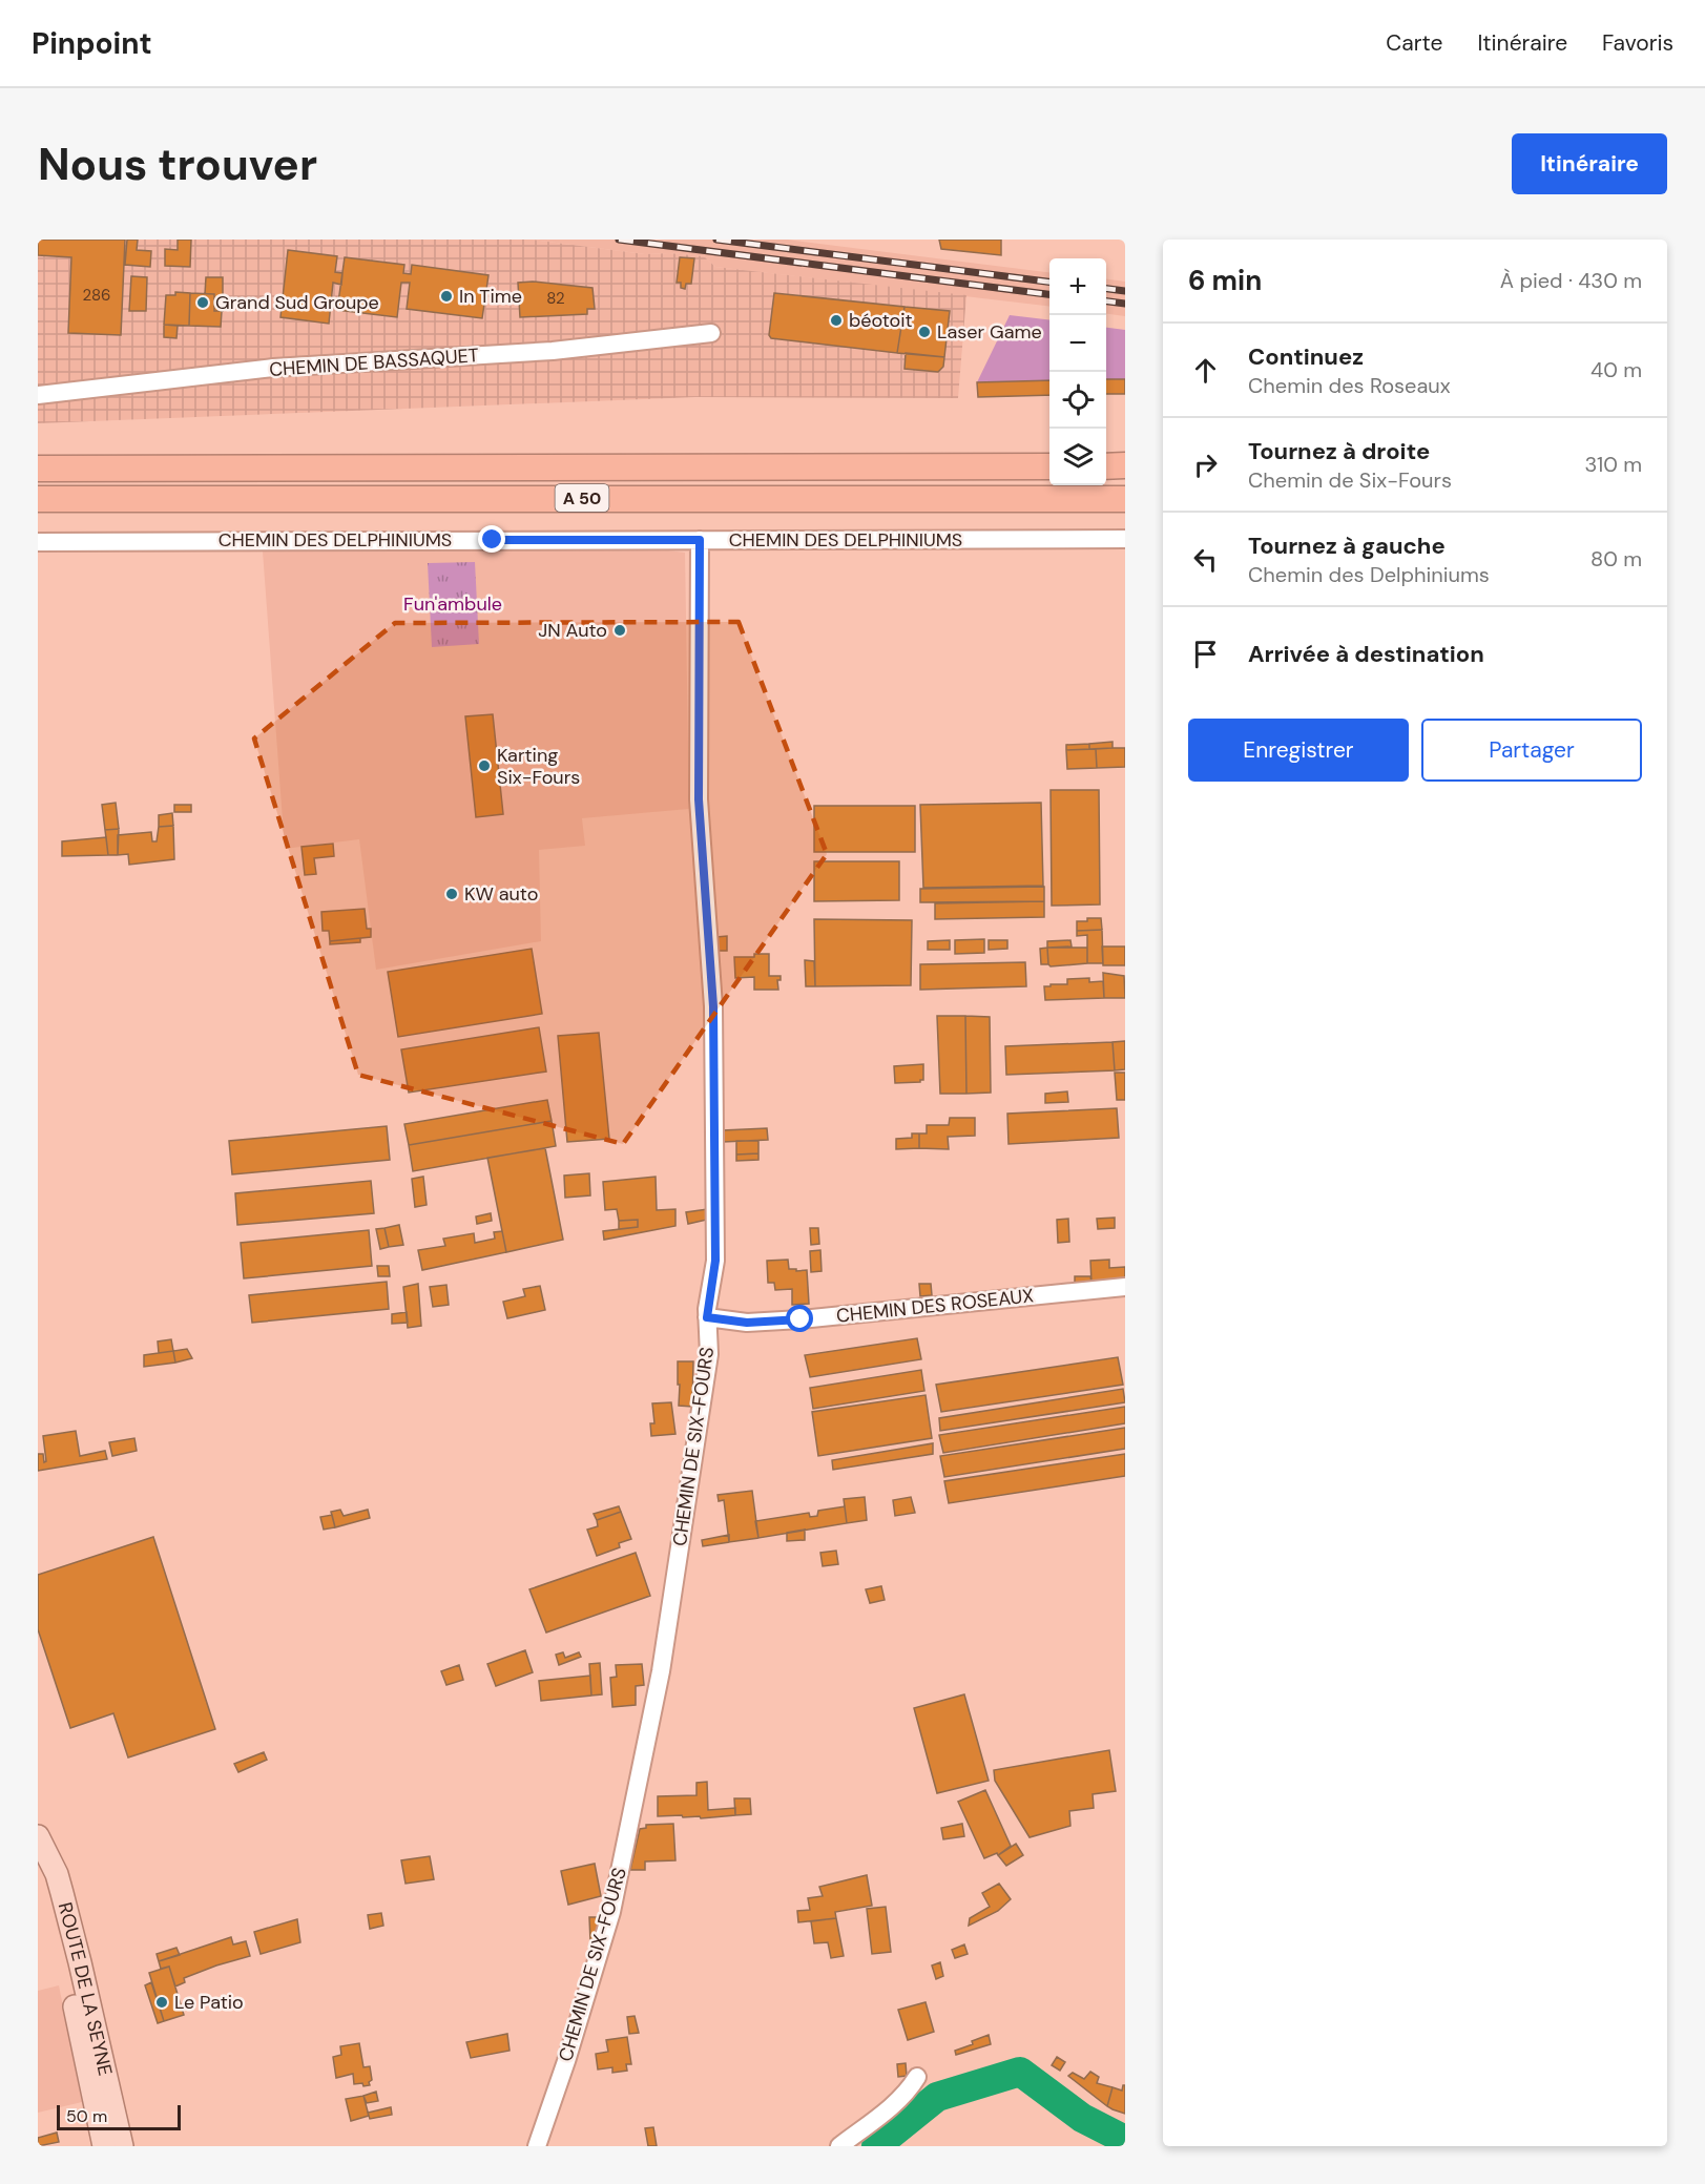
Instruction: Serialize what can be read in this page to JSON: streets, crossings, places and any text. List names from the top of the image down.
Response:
{
  "streets": {
    "highway": ["A 50"],
    "main road": ["ROUTE DE LA SEYNE"],
    "street": [
      "CHEMIN DE BASSAQUET",
      "CHEMIN DES DELPHINIUMS",
      "CHEMIN DES ROSEAUX",
      "CHEMIN DE SIX-FOURS"
    ]
  },
  "crossings": [
    ["CHEMIN DES DELPHINIUMS", "CHEMIN DE SIX-FOURS"],
    ["CHEMIN DES ROSEAUX", "CHEMIN DE SIX-FOURS"]
  ],
  "parks": ["Fun'ambule"],
  "places": [
    "In Time",
    "Grand Sud Groupe",
    "béotoit",
    "Laser Game",
    "JN Auto",
    "Karting Six-Fours",
    "KW auto",
    "Le Patio"
  ],
  "house_numbers": ["286", "82"],
  "scale_bar": "50 m",
  "page": {
    "header": "Pinpoint",
    "nav": ["Carte", "Itinéraire", "Favoris"],
    "buttons": [
      "Itinéraire",
      ["Enregistrer", "Partager"]
    ],
    "title": "Nous trouver",
    "heading": ["6 min", "À pied · 430 m"],
    "map_buttons": ["+", "−"],
    "list": [
      ["Continuez", "Chemin des Roseaux", "40 m"],
      ["Tournez à droite", "Chemin de Six-Fours", "310 m"],
      ["Tournez à gauche", "Chemin des Delphiniums", "80 m"],
      "Arrivée à destination"
    ],
    "scale": "50 m"
  }
}
